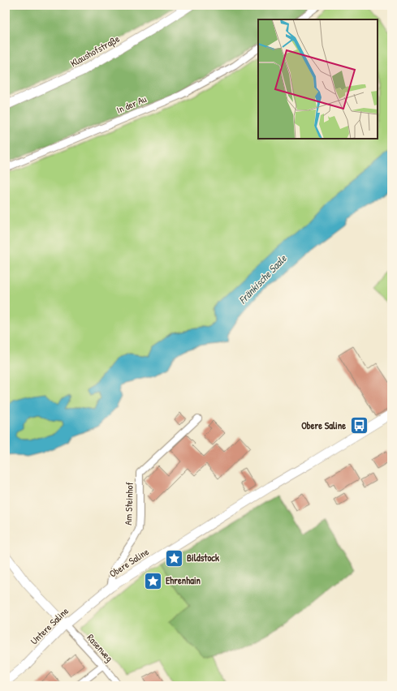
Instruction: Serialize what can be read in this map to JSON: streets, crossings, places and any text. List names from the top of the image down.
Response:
{
  "streets": {
    "main road": ["Klaushofstraße", "Obere Saline", "Untere Saline"],
    "street": ["In der Au", "Am Steinhof", "Rasenweg"]
  },
  "crossings": [
    ["Am Steinhof", "Obere Saline"],
    ["Am Steinhof", "Untere Saline"],
    ["Obere Saline", "Untere Saline"],
    ["Untere Saline", "Rasenweg"]
  ],
  "water": ["Fränkische Saale"],
  "places": {
    "bus stop": ["Obere Saline"],
    "place": ["Bildstock", "Ehrenhain"]
  }
}
